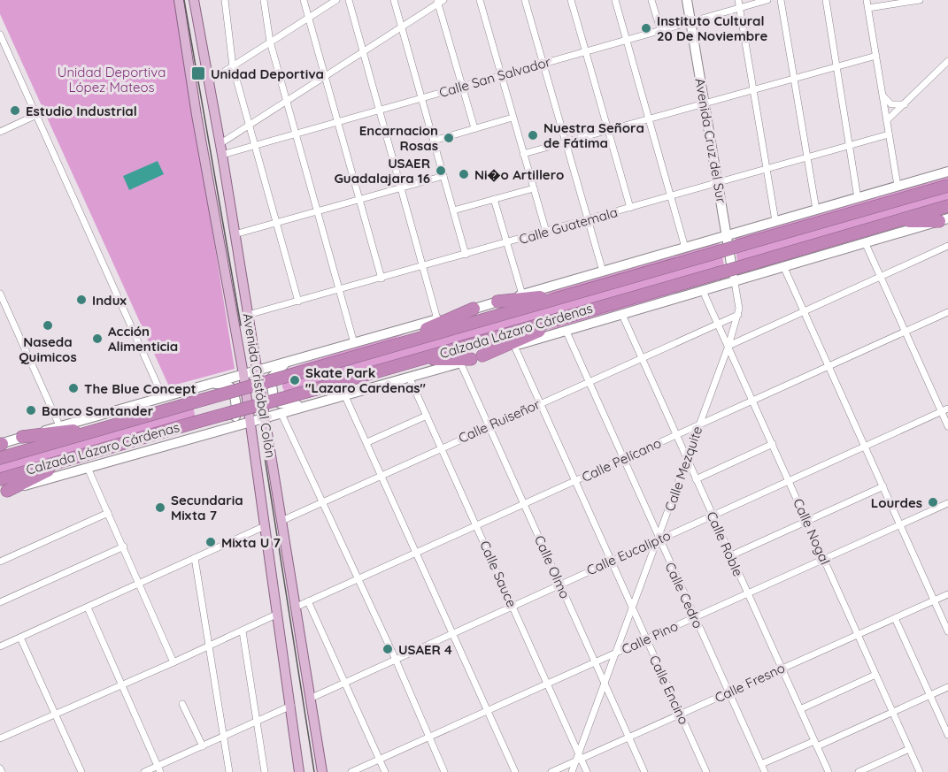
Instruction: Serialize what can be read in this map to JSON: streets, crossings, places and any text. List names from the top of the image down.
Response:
{
  "streets": {
    "highway": ["Calzada Lázaro Cárdenas"],
    "main road": ["Avenida Cruz del Sur", "Avenida Cristóbal Colón"],
    "street": [
      "Calle San Salvador",
      "Calle Guatemala",
      "Calle Ruiseñor",
      "Calle Pelícano",
      "Calle Mezquite",
      "Calle Nogal",
      "Calle Roble",
      "Calle Eucalipto",
      "Calle Olmo",
      "Calle Sauce",
      "Calle Cedro",
      "Calle Pino",
      "Calle Fresno",
      "Calle Encino"
    ]
  },
  "crossings": [
    ["Calle San Salvador", "Avenida Cruz del Sur"],
    ["Calle San Salvador", "Avenida Cristóbal Colón"],
    ["Avenida Cruz del Sur", "Calle Guatemala"],
    ["Avenida Cruz del Sur", "Calzada Lázaro Cárdenas"],
    ["Avenida Cruz del Sur", "Calle Mezquite"],
    ["Calle Guatemala", "Avenida Cristóbal Colón"],
    ["Calzada Lázaro Cárdenas", "Avenida Cristóbal Colón"],
    ["Calzada Lázaro Cárdenas", "Calle Mezquite"],
    ["Calzada Lázaro Cárdenas", "Calle Nogal"],
    ["Calzada Lázaro Cárdenas", "Calle Roble"],
    ["Calzada Lázaro Cárdenas", "Calle Olmo"],
    ["Calzada Lázaro Cárdenas", "Calle Sauce"],
    ["Calzada Lázaro Cárdenas", "Calle Cedro"],
    ["Calzada Lázaro Cárdenas", "Calle Encino"],
    ["Avenida Cristóbal Colón", "Calle Ruiseñor"],
    ["Avenida Cristóbal Colón", "Calle Pelícano"],
    ["Avenida Cristóbal Colón", "Calle Eucalipto"],
    ["Calle Ruiseñor", "Calle Mezquite"],
    ["Calle Ruiseñor", "Calle Nogal"],
    ["Calle Ruiseñor", "Calle Roble"],
    ["Calle Ruiseñor", "Calle Olmo"],
    ["Calle Ruiseñor", "Calle Sauce"],
    ["Calle Ruiseñor", "Calle Cedro"],
    ["Calle Ruiseñor", "Calle Encino"],
    ["Calle Pelícano", "Calle Mezquite"],
    ["Calle Pelícano", "Calle Nogal"],
    ["Calle Pelícano", "Calle Roble"],
    ["Calle Pelícano", "Calle Olmo"],
    ["Calle Pelícano", "Calle Sauce"],
    ["Calle Pelícano", "Calle Cedro"],
    ["Calle Pelícano", "Calle Encino"],
    ["Calle Mezquite", "Calle Nogal"],
    ["Calle Mezquite", "Calle Roble"],
    ["Calle Mezquite", "Calle Eucalipto"],
    ["Calle Mezquite", "Calle Olmo"],
    ["Calle Mezquite", "Calle Sauce"],
    ["Calle Mezquite", "Calle Cedro"],
    ["Calle Mezquite", "Calle Pino"],
    ["Calle Mezquite", "Calle Fresno"],
    ["Calle Mezquite", "Calle Encino"],
    ["Calle Nogal", "Calle Eucalipto"],
    ["Calle Nogal", "Calle Pino"],
    ["Calle Nogal", "Calle Fresno"],
    ["Calle Roble", "Calle Eucalipto"],
    ["Calle Roble", "Calle Pino"],
    ["Calle Roble", "Calle Fresno"],
    ["Calle Eucalipto", "Calle Olmo"],
    ["Calle Eucalipto", "Calle Sauce"],
    ["Calle Eucalipto", "Calle Cedro"],
    ["Calle Eucalipto", "Calle Encino"],
    ["Calle Olmo", "Calle Pino"],
    ["Calle Olmo", "Calle Fresno"],
    ["Calle Sauce", "Calle Pino"],
    ["Calle Sauce", "Calle Fresno"],
    ["Calle Cedro", "Calle Pino"],
    ["Calle Cedro", "Calle Fresno"],
    ["Calle Pino", "Calle Encino"],
    ["Calle Fresno", "Calle Encino"]
  ],
  "parks": ["Unidad Deportiva López Mateos"],
  "places": {
    "other": [
      "Instituto Cultural 20 De Noviembre",
      "Estudio Industrial",
      "Nuestra Señora de Fátima",
      "Encarnacion Rosas",
      "USAER Guadalajara 16",
      "Ni�o Artillero",
      "Indux",
      "Naseda Quimicos",
      "Acción Alimenticia",
      "Skate Park \"Lazaro Cardenas\"",
      "The Blue Concept",
      "Banco Santander",
      "Lourdes",
      "Secundaria Mixta 7",
      "Mixta U 7",
      "USAER 4"
    ],
    "transit": ["Unidad Deportiva"]
  }
}
